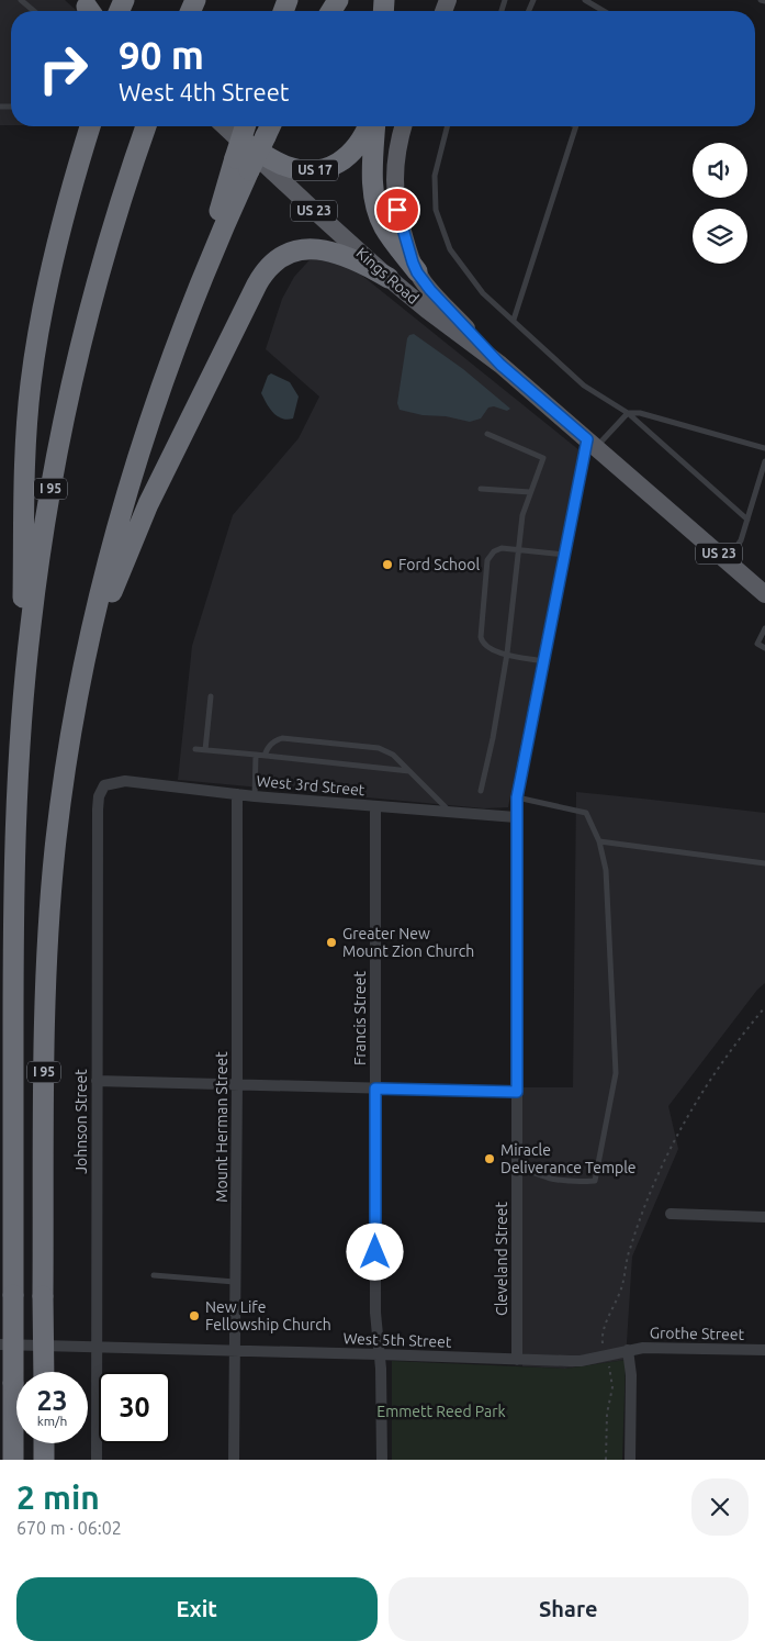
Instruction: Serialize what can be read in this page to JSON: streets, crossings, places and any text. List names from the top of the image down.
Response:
{
  "streets": {
    "highway": ["US 17", "I 95"],
    "main road": ["US 23", "Kings Road"],
    "street": [
      "West 3rd Street",
      "Francis Street",
      "Johnson Street",
      "Mount Herman Street",
      "Cleveland Street",
      "Grothe Street",
      "West 5th Street"
    ]
  },
  "crossings": [
    ["US 17", "Kings Road"],
    ["US 17", "I 95"],
    ["US 23", "Kings Road"],
    ["Kings Road", "I 95"],
    ["Kings Road", "Cleveland Street"],
    ["West 3rd Street", "Francis Street"],
    ["West 3rd Street", "Johnson Street"],
    ["West 3rd Street", "Mount Herman Street"],
    ["West 3rd Street", "Cleveland Street"],
    ["Francis Street", "West 5th Street"],
    ["Johnson Street", "West 5th Street"],
    ["Mount Herman Street", "West 5th Street"],
    ["Cleveland Street", "West 5th Street"],
    ["Grothe Street", "West 5th Street"]
  ],
  "parks": ["Emmett Reed Park"],
  "places": [
    "Ford School",
    "Greater New Mount Zion Church",
    "Miracle Deliverance Temple",
    "New Life Fellowship Church"
  ],
  "page": {
    "turn": ["90 m", "West 4th Street"],
    "speed": "23 km/h",
    "limit": "30",
    "heading": ["2 min", "670 m · 06:02"],
    "buttons": ["Exit", "Share"]
  }
}
